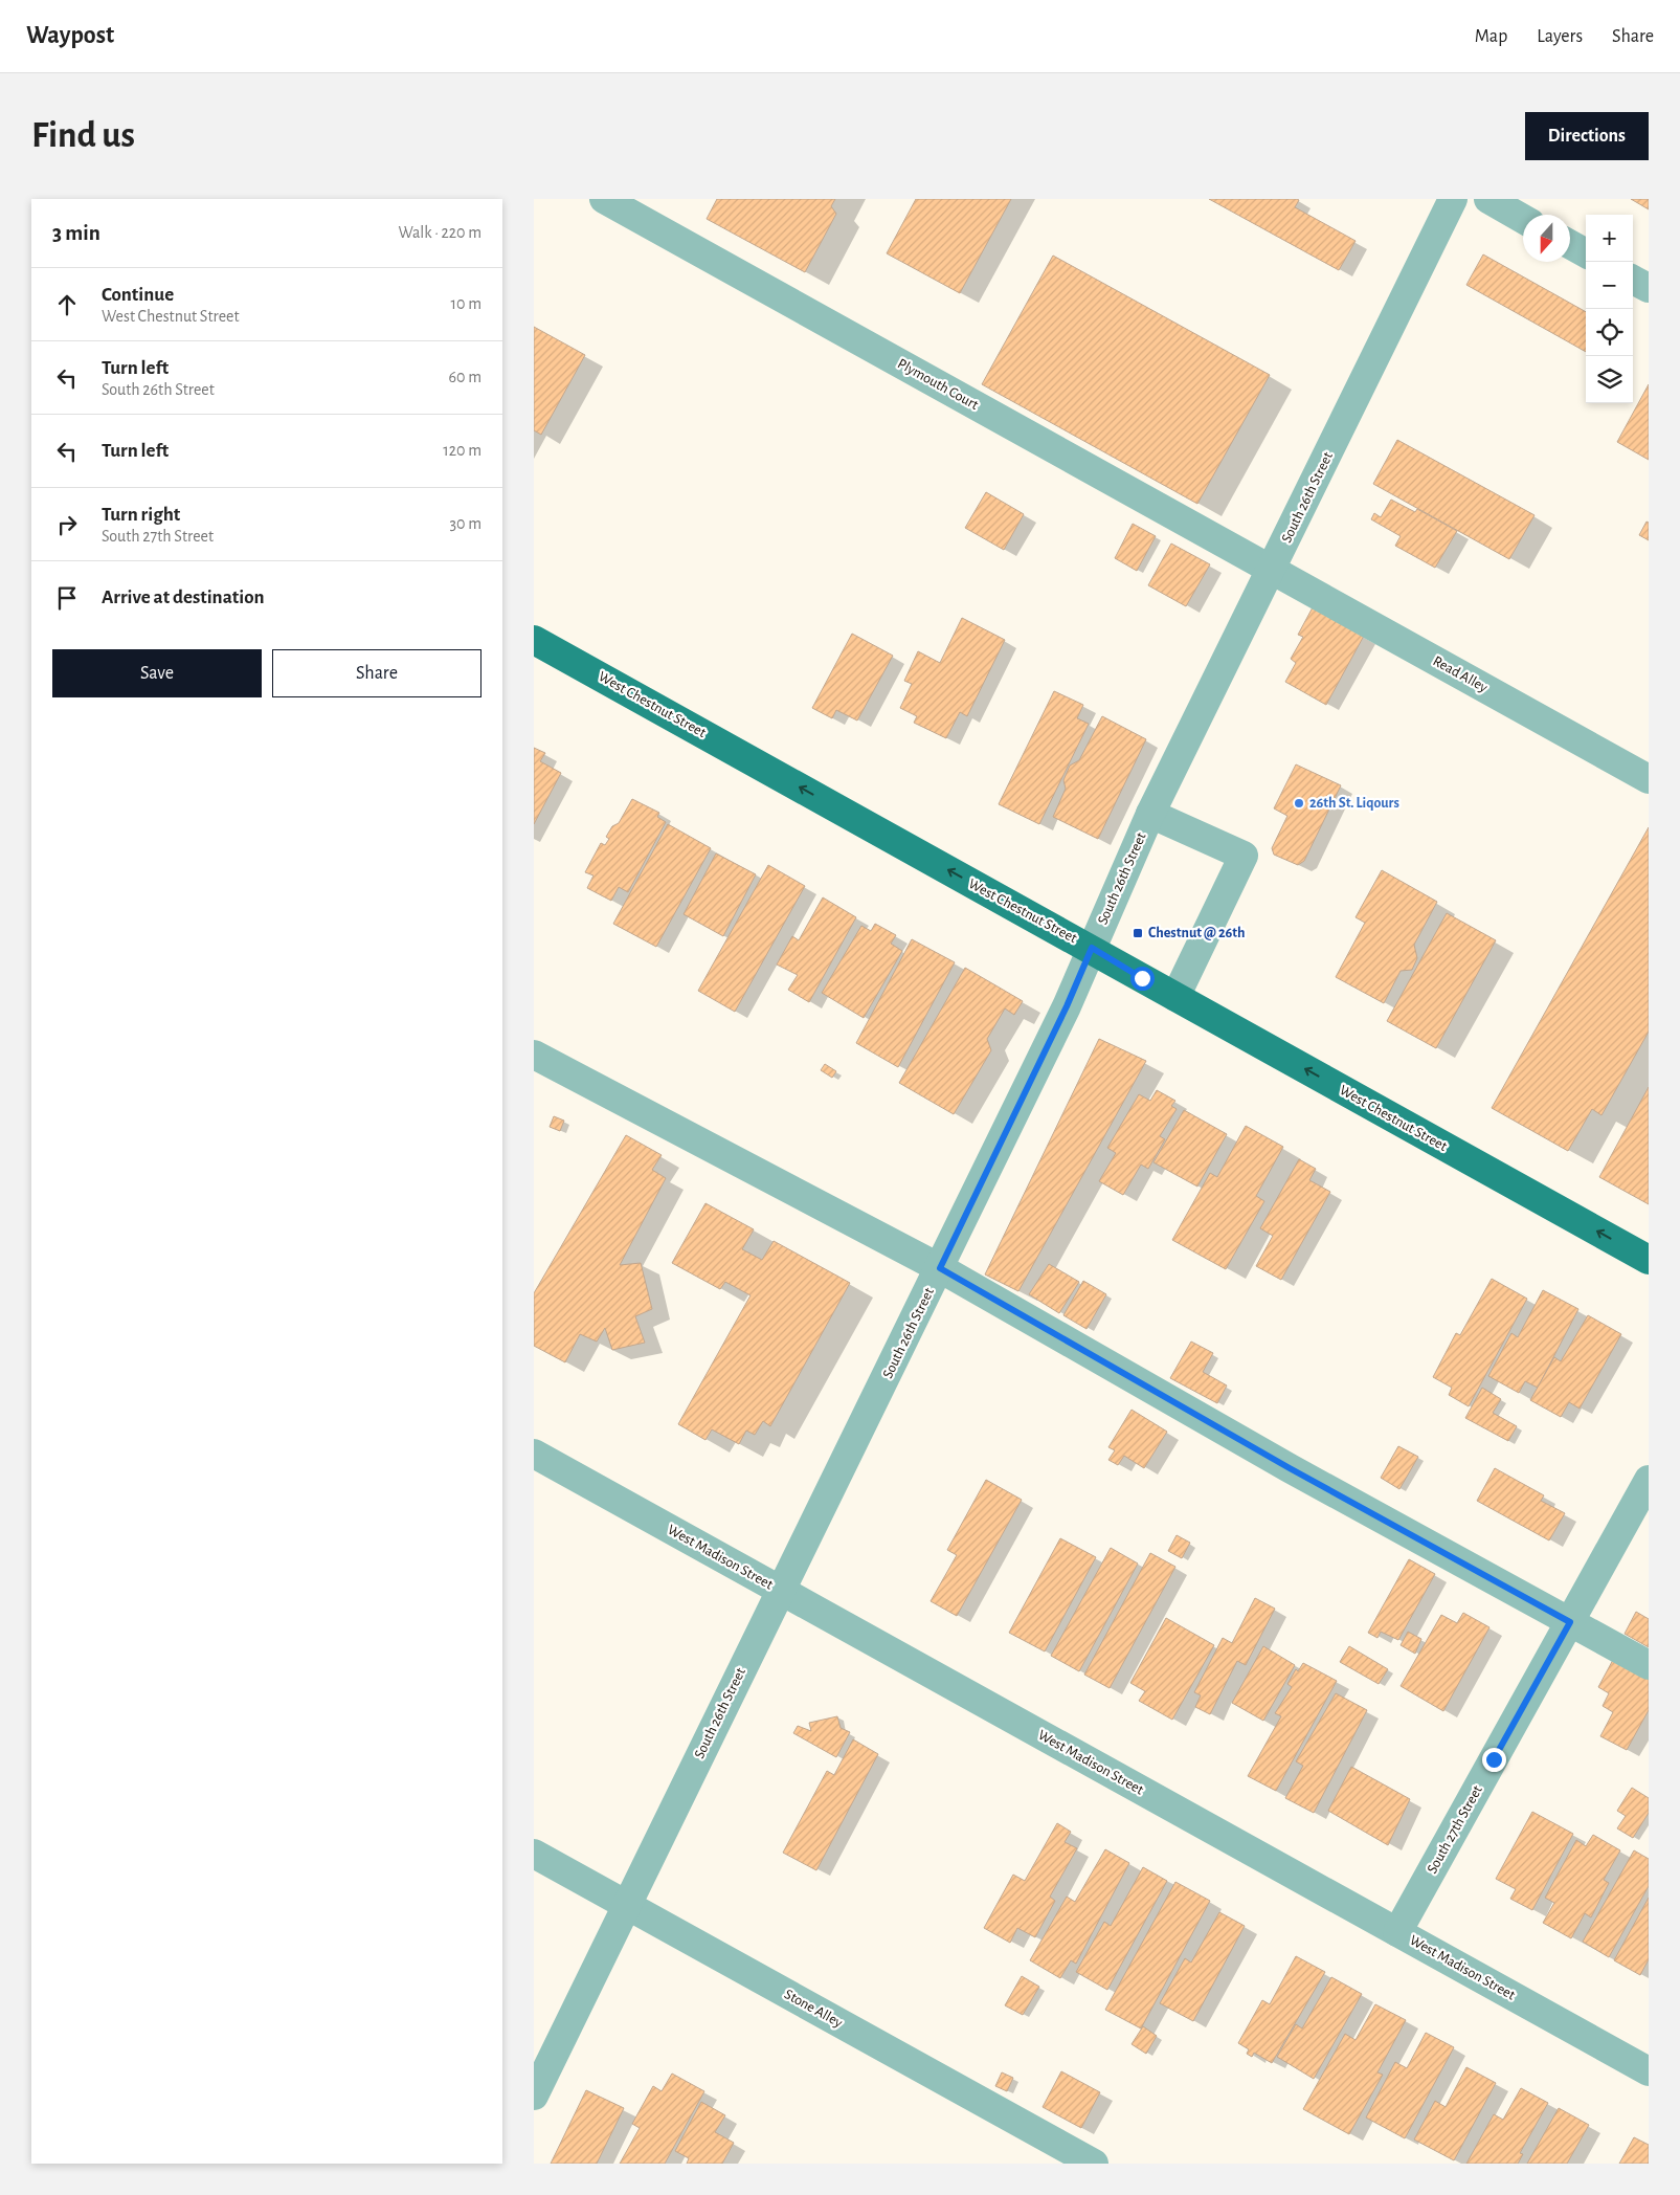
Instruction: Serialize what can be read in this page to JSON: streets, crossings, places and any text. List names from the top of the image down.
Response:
{
  "streets": {
    "main road": ["West Chestnut Street"],
    "street": [
      "Plymouth Court",
      "South 26th Street",
      "Read Alley",
      "West Madison Street",
      "South 27th Street",
      "Stone Alley"
    ]
  },
  "crossings": [
    ["Plymouth Court", "South 26th Street"],
    ["Plymouth Court", "Read Alley"],
    ["South 26th Street", "Read Alley"],
    ["South 26th Street", "West Chestnut Street"],
    ["South 26th Street", "West Madison Street"],
    ["South 26th Street", "Stone Alley"],
    ["West Madison Street", "South 27th Street"]
  ],
  "one_way": ["West Chestnut Street"],
  "places": {
    "other": ["26th St. Liqours"],
    "transit": ["Chestnut @ 26th"]
  },
  "north": "bottom",
  "page": {
    "header": "Waypost",
    "nav": ["Map", "Layers", "Share"],
    "buttons": [
      "Directions",
      ["Save", "Share"]
    ],
    "title": "Find us",
    "heading": ["3 min", "Walk · 220 m"],
    "map_buttons": ["+", "−"],
    "list": [
      ["Continue", "West Chestnut Street", "10 m"],
      ["Turn left", "South 26th Street", "60 m"],
      ["Turn left", "120 m"],
      ["Turn right", "South 27th Street", "30 m"],
      "Arrive at destination"
    ]
  }
}
